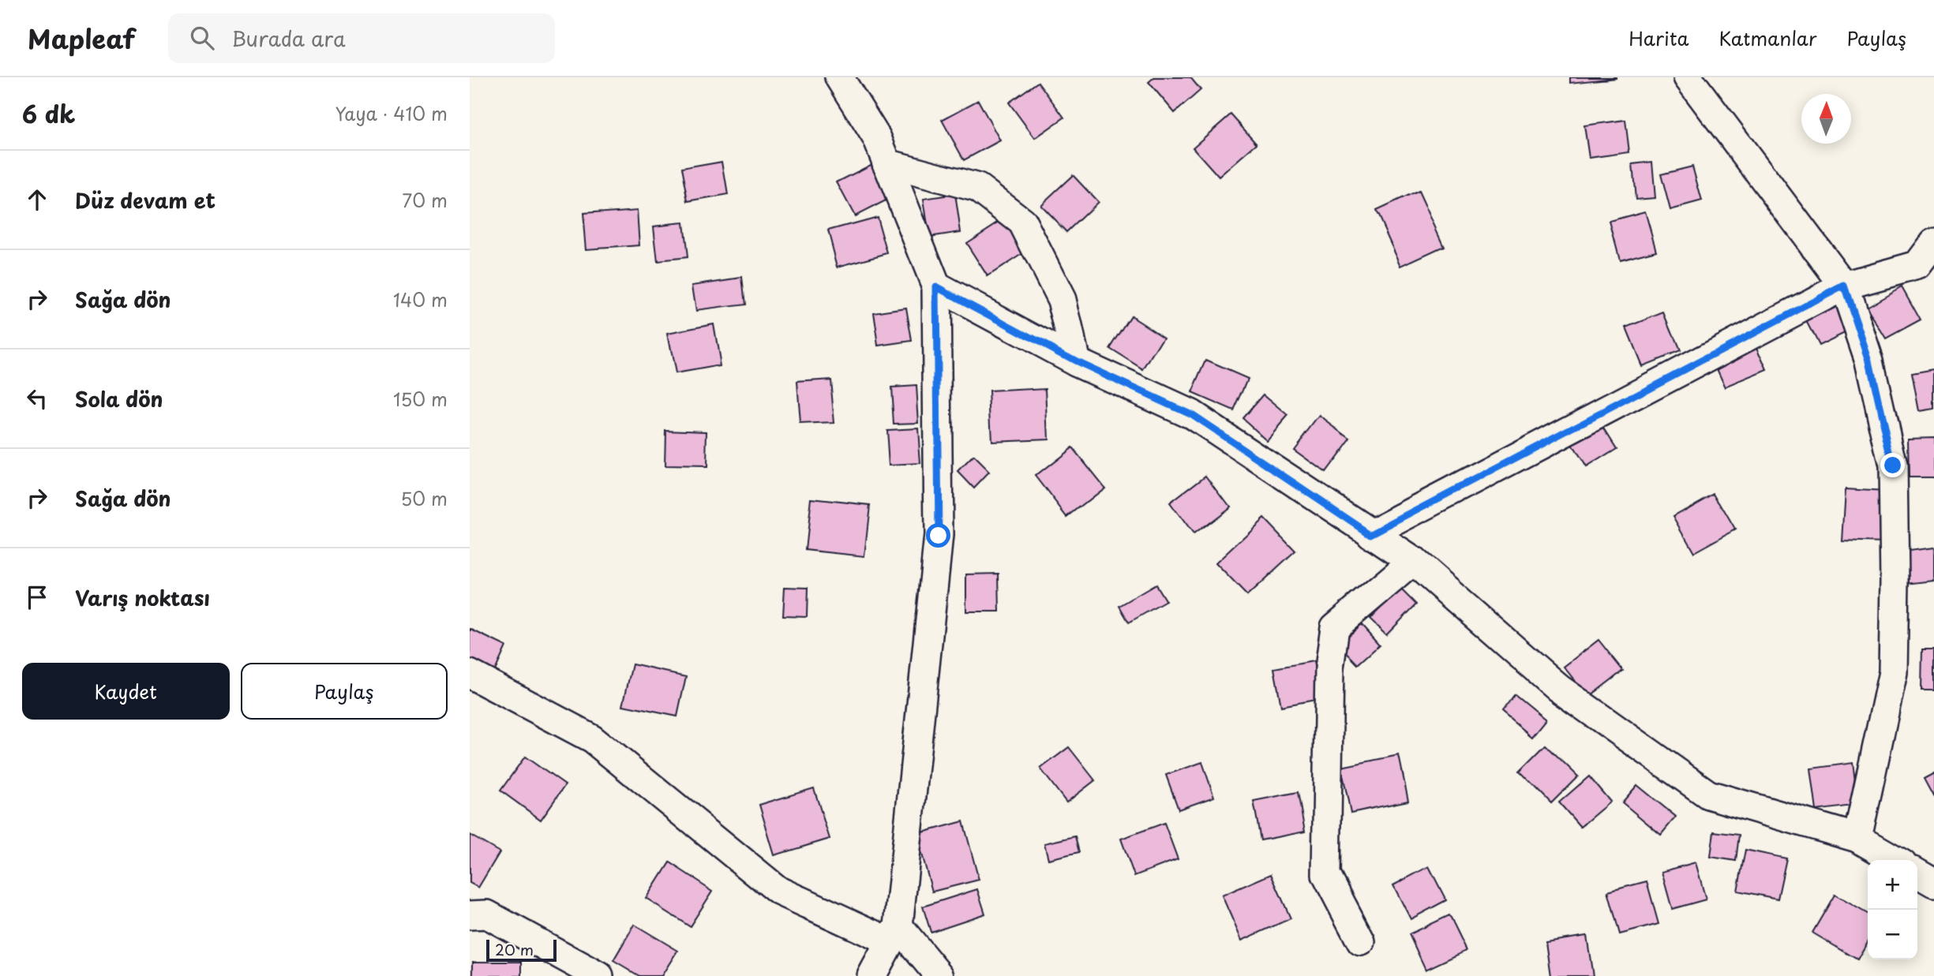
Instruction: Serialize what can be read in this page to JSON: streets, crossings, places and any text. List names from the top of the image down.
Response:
{
  "scale_bar": "20 m",
  "north": "top",
  "page": {
    "header": "Mapleaf",
    "search": "Burada ara",
    "nav": ["Harita", "Katmanlar", "Paylaş"],
    "heading": ["6 dk", "Yaya · 410 m"],
    "list": [
      ["Düz devam et", "70 m"],
      ["Sağa dön", "140 m"],
      ["Sola dön", "150 m"],
      ["Sağa dön", "50 m"],
      "Varış noktası"
    ],
    "buttons": ["Kaydet", "Paylaş"],
    "map_buttons": ["+", "−"],
    "scale": "20 m"
  }
}
